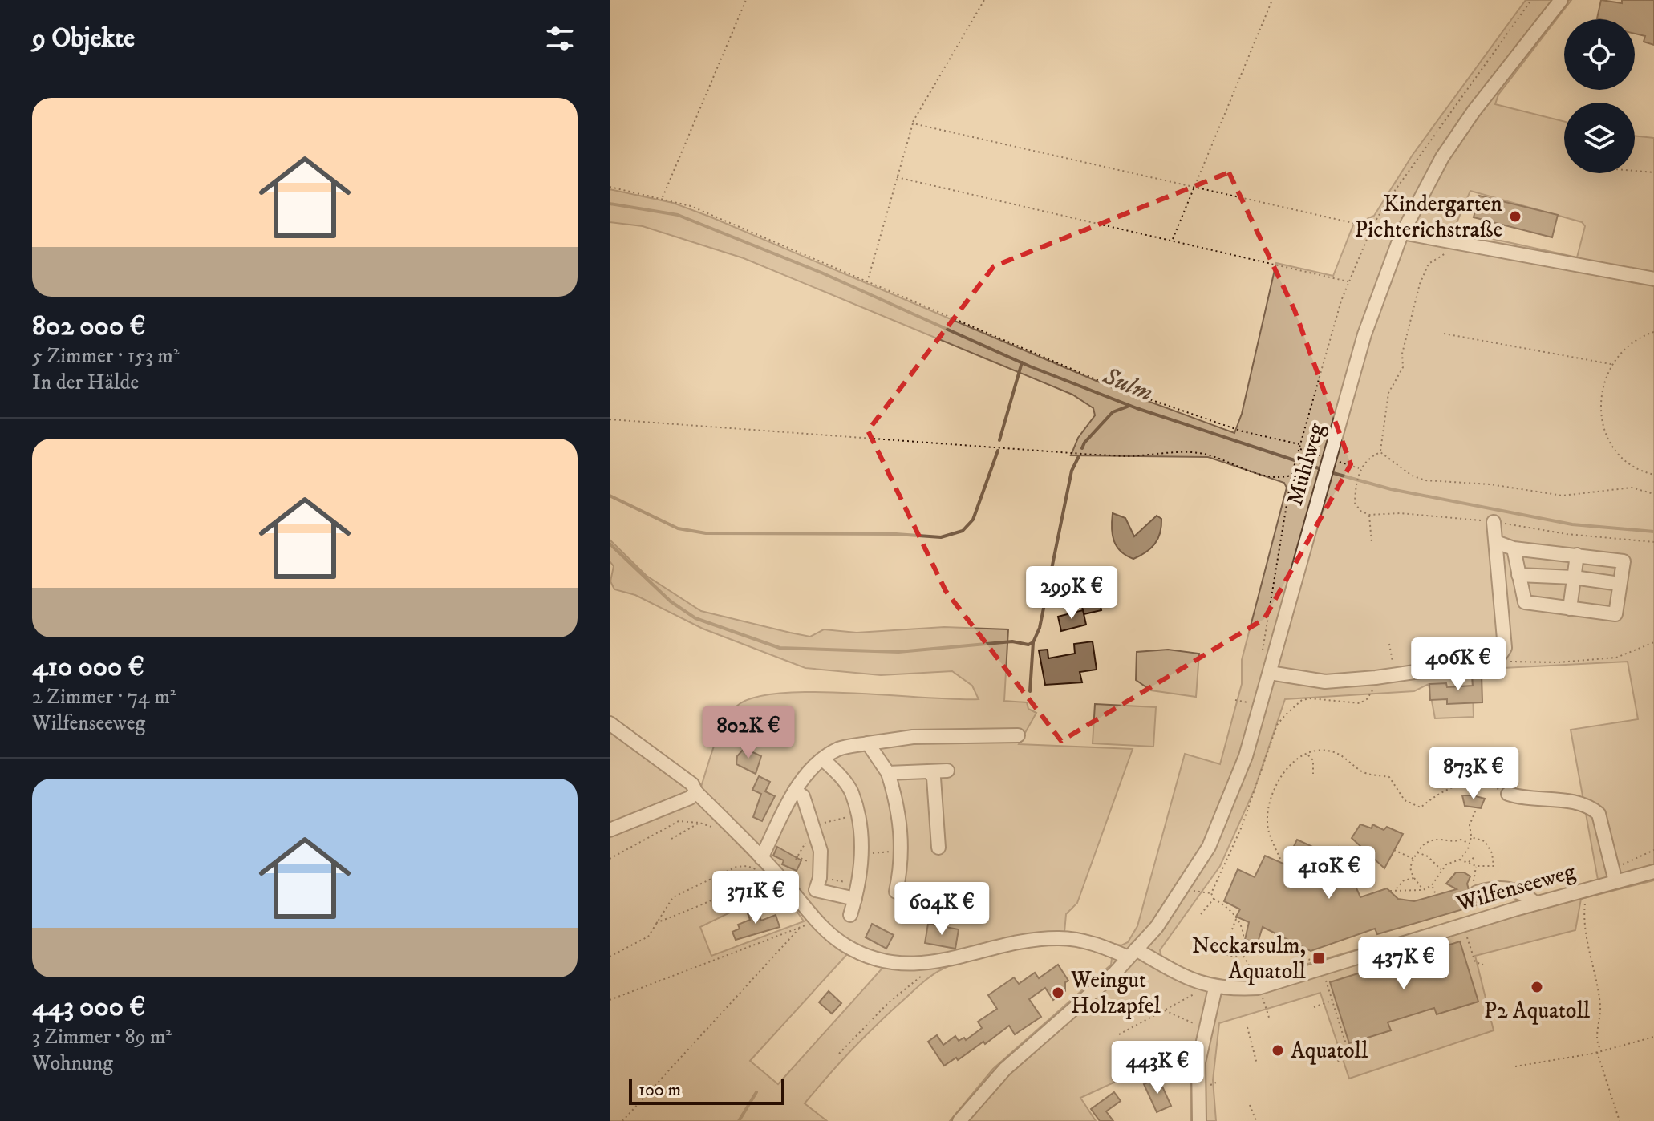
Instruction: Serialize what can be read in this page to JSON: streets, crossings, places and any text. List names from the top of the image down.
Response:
{
  "streets": {
    "street": ["Mühlweg", "Wilfenseeweg"]
  },
  "crossings": [
    ["Mühlweg", "Wilfenseeweg"]
  ],
  "water": ["Sulm"],
  "places": {
    "other": [
      "Kindergarten Pichterichstraße",
      "P2 Aquatoll",
      "Weingut Holzapfel",
      "Aquatoll"
    ],
    "transit": ["Neckarsulm, Aquatoll"]
  },
  "scale_bar": "100 m",
  "page": {
    "heading": "9 Objekte",
    "list": [
      {
        "name": "802 000 €",
        "note": "5 Zimmer · 153 m² · In der Hälde"
      },
      {
        "name": "410 000 €",
        "note": "2 Zimmer · 74 m² · Wilfenseeweg"
      },
      {
        "name": "443 000 €",
        "note": "3 Zimmer · 89 m² · Wohnung"
      }
    ],
    "price": [
      "299K €",
      "406K €",
      "802K €",
      "873K €",
      "410K €",
      "371K €",
      "604K €",
      "437K €",
      "443K €"
    ],
    "scale": "100 m"
  }
}
